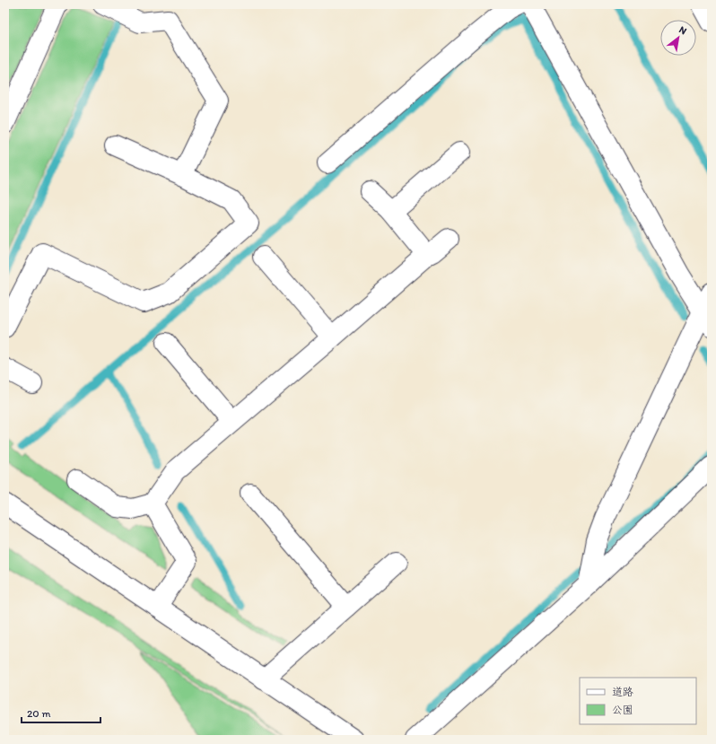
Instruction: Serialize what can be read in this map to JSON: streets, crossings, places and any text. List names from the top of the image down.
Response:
{
  "legend": ["道路", "公園"],
  "scale_bar": "20 m",
  "north": "top right"
}
